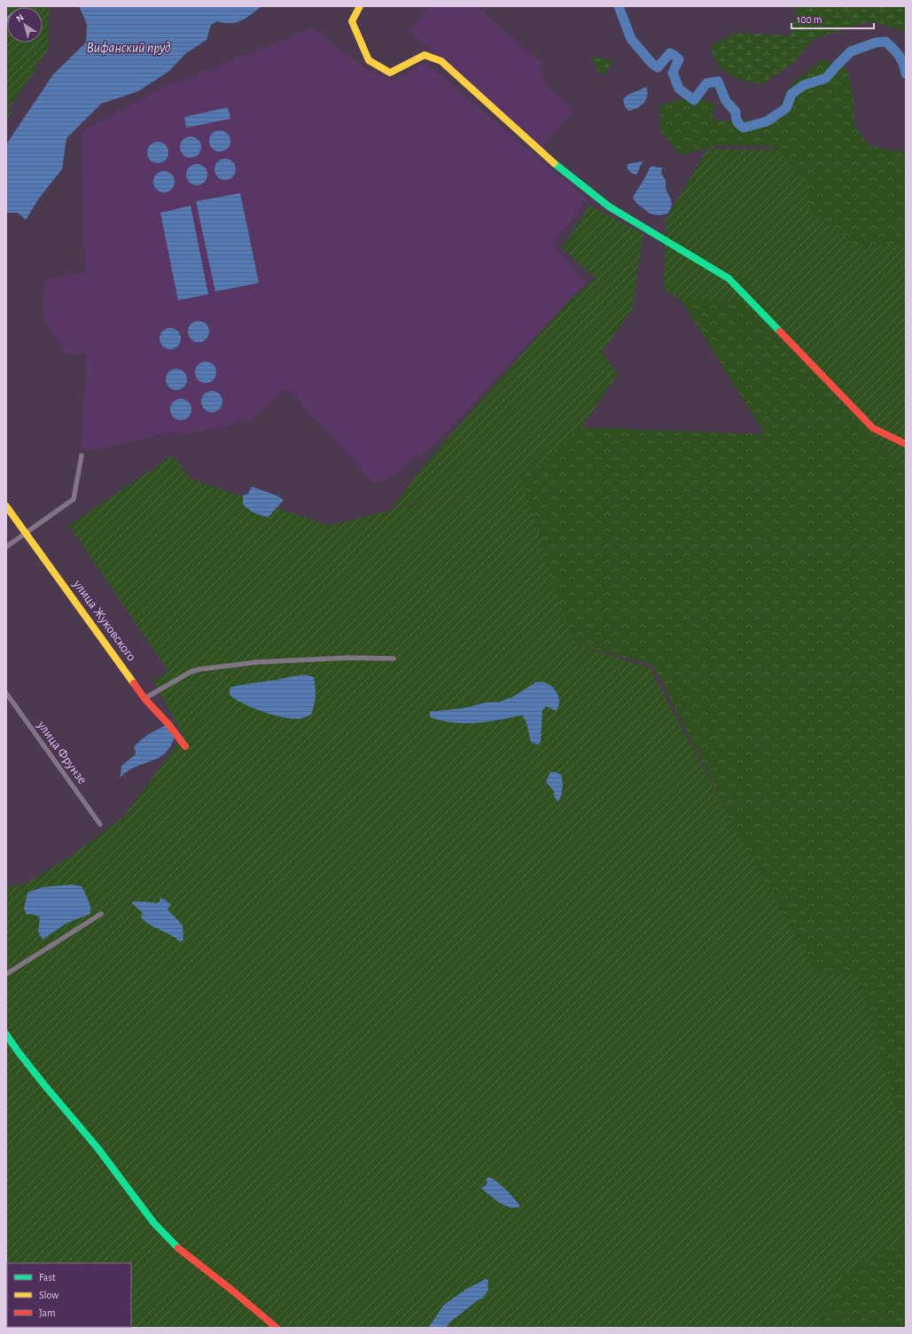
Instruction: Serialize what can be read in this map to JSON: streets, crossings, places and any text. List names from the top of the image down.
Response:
{
  "streets": {
    "street": ["улица Жуковского", "улица Фрунзе"]
  },
  "water": ["Вифанский пруд"],
  "legend": ["Fast", "Slow", "Jam"],
  "scale_bar": "100 m",
  "north": "top left"
}
